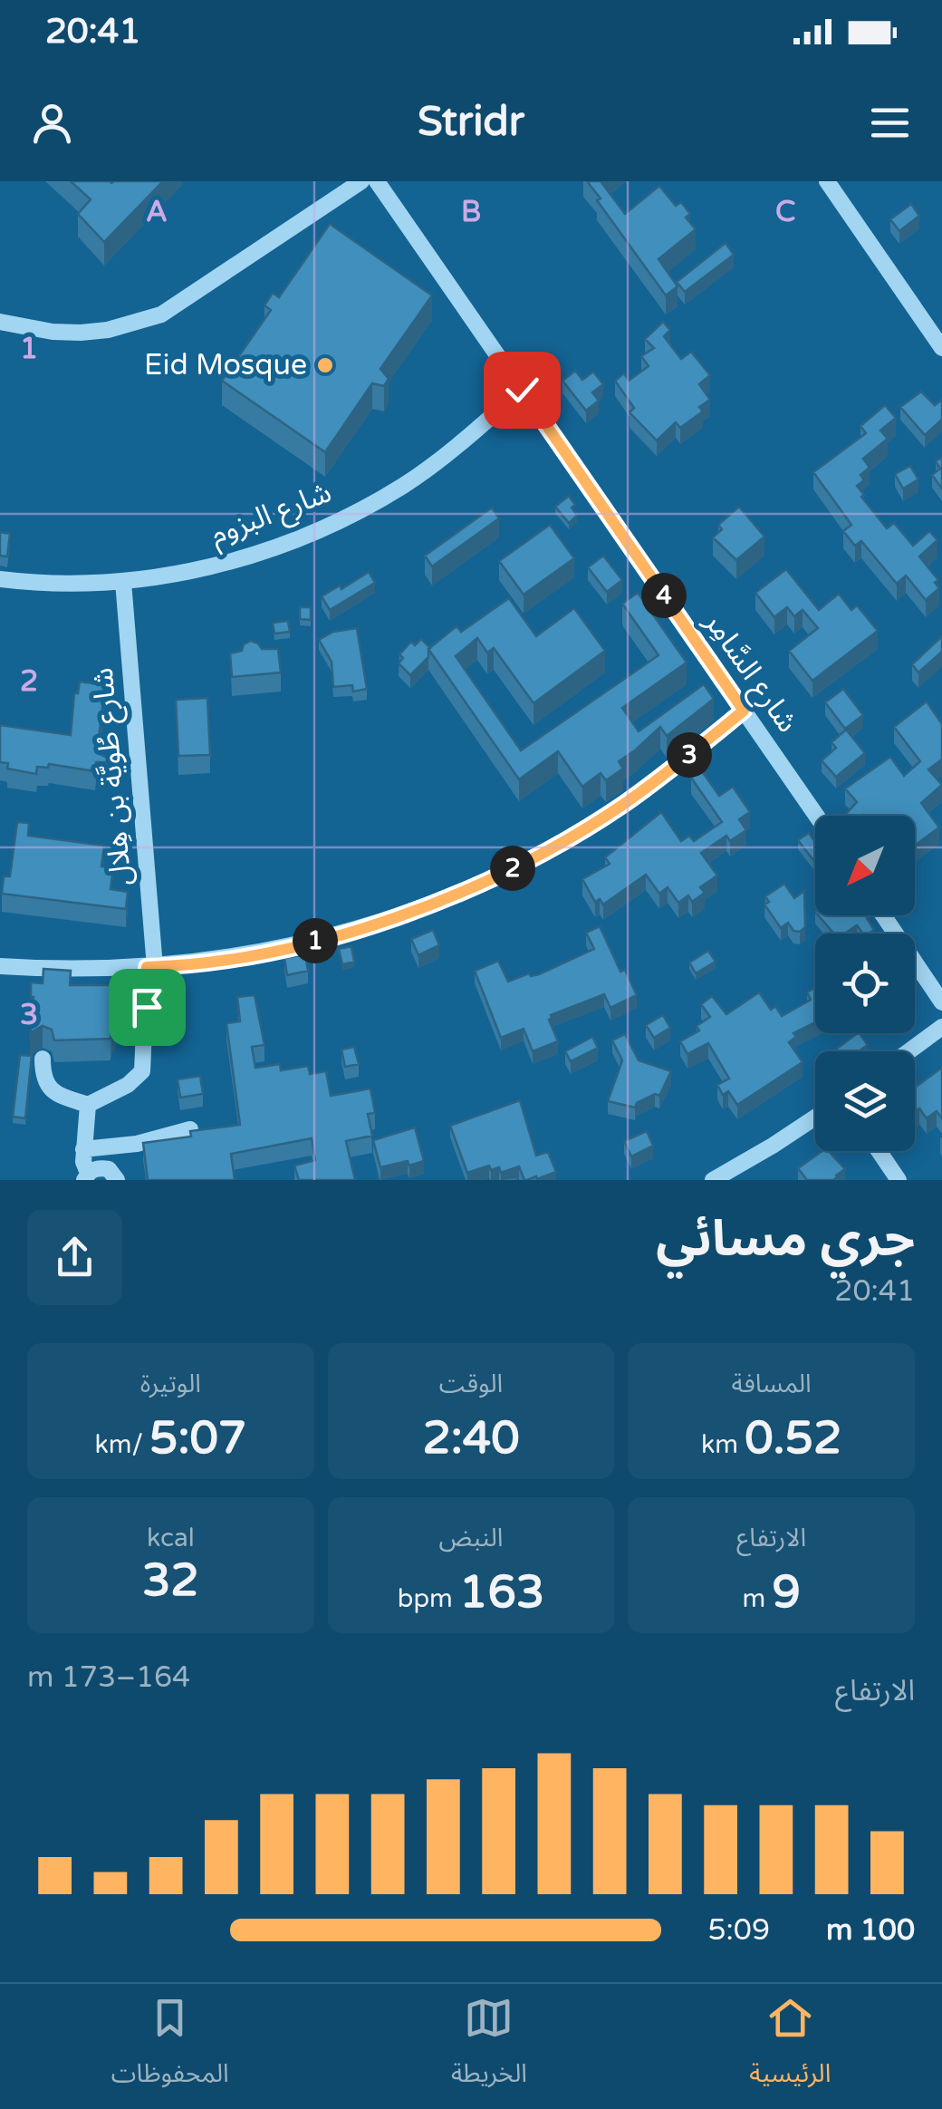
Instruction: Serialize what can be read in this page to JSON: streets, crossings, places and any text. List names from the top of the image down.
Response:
{
  "streets": {
    "street": ["شارع البزوم", "شارع السَّامِر", "شارع طُويَّة بن هِلال"]
  },
  "crossings": [
    ["شارع البزوم", "شارع السَّامِر"],
    ["شارع البزوم", "شارع طُويَّة بن هِلال"]
  ],
  "places": ["Eid Mosque"],
  "north": "bottom left",
  "page": {
    "status": "20:41",
    "header": "Stridr",
    "pins": [
      "4",
      "3",
      "2",
      "1"
    ],
    "heading": ["جري مسائي", "20:41"],
    "stats": [
      ["المسافة", "0.52 km"],
      ["الوقت", "2:40"],
      ["الوتيرة", "5:07 /km"],
      ["الارتفاع", "9 m"],
      ["النبض", "163 bpm"],
      ["kcal", "32"]
    ],
    "chart": ["الارتفاع", "164–173 m"],
    "list": [
      {
        "name": "100 m",
        "note": "5:09"
      }
    ],
    "tabs": ["الرئيسية", "الخريطة", "المحفوظات"]
  },
  "grid": {
    "columns": ["A", "B", "C"],
    "rows": ["1", "2", "3"]
  }
}
